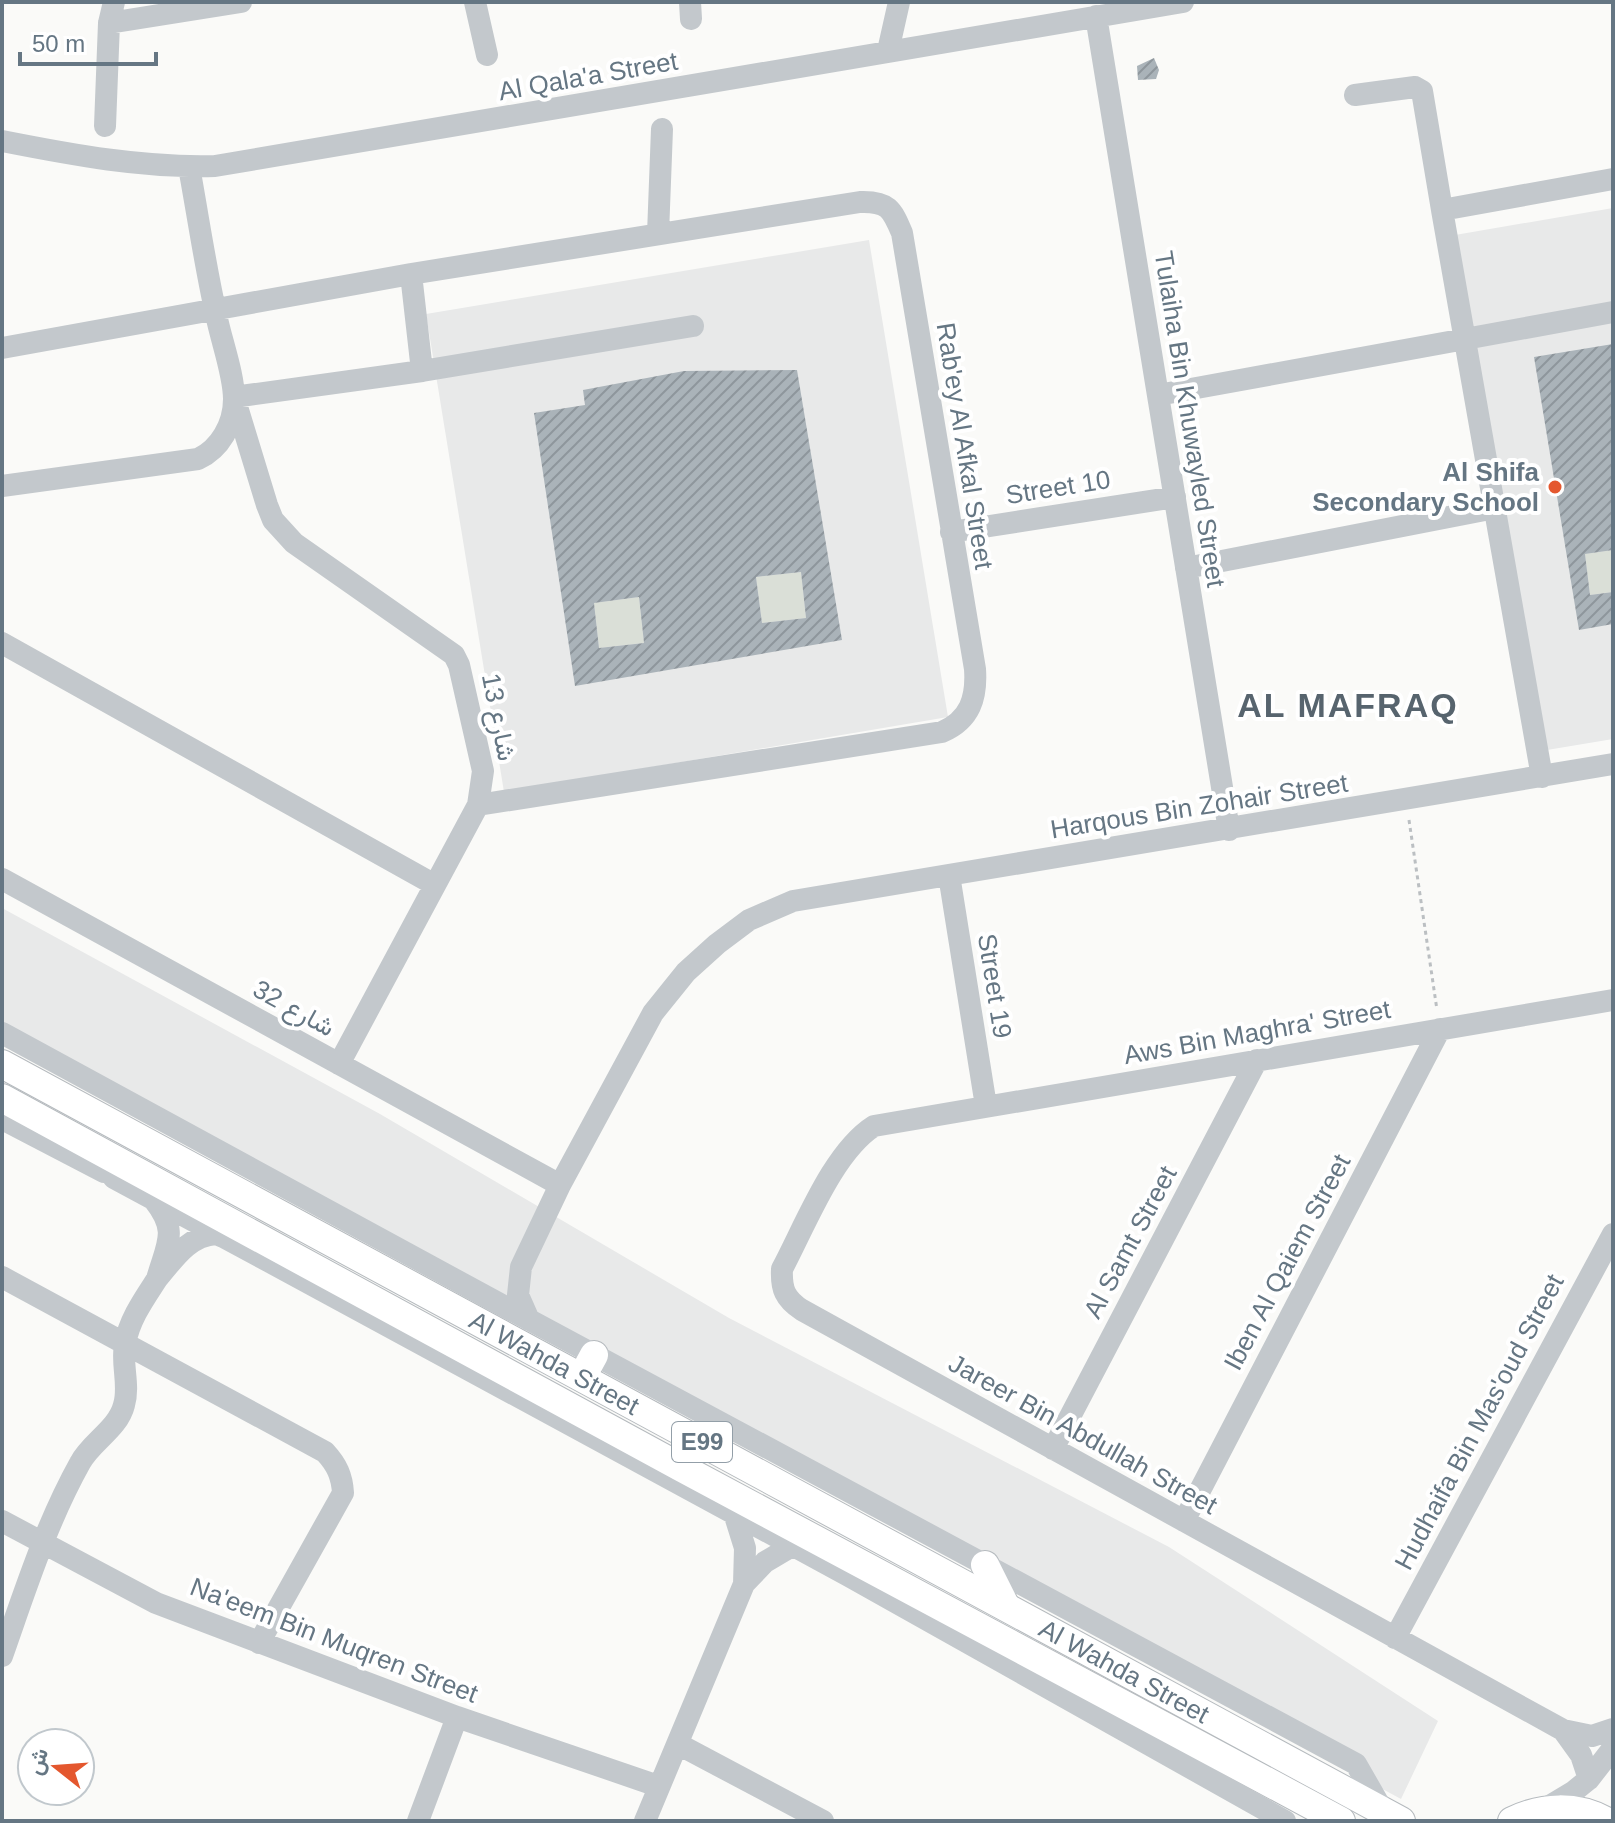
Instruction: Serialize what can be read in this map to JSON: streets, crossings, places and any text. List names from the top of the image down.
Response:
{
  "streets": {
    "main road": ["Al Wahda Street", "E99"],
    "street": [
      "Al Qala'a Street",
      "Tulaiha Bin Khuwayled Street",
      "Rab'ey Al Afkal Street",
      "Street 10",
      "شارع 13",
      "Harqous Bin Zohair Street",
      "Street 19",
      "شارع 32",
      "Aws Bin Maghra' Street",
      "Al Samt Street",
      "Iben Al Qaiem Street",
      "Hudhaifa Bin Mas'oud Street",
      "Jareer Bin Abdullah Street",
      "Na'eem Bin Muqren Street"
    ]
  },
  "crossings": [
    ["Al Qala'a Street", "Tulaiha Bin Khuwayled Street"],
    ["Al Qala'a Street", "شارع 13"],
    ["Tulaiha Bin Khuwayled Street", "Street 10"],
    ["Tulaiha Bin Khuwayled Street", "Harqous Bin Zohair Street"],
    ["Rab'ey Al Afkal Street", "Street 10"],
    ["Rab'ey Al Afkal Street", "شارع 13"],
    ["شارع 13", "شارع 32"],
    ["Harqous Bin Zohair Street", "Street 19"],
    ["Harqous Bin Zohair Street", "شارع 32"],
    ["Street 19", "Aws Bin Maghra' Street"],
    ["Aws Bin Maghra' Street", "Al Samt Street"],
    ["Aws Bin Maghra' Street", "Iben Al Qaiem Street"],
    ["Aws Bin Maghra' Street", "Jareer Bin Abdullah Street"],
    ["Al Samt Street", "Jareer Bin Abdullah Street"],
    ["Iben Al Qaiem Street", "Jareer Bin Abdullah Street"],
    ["Hudhaifa Bin Mas'oud Street", "Jareer Bin Abdullah Street"]
  ],
  "districts": ["AL MAFRAQ"],
  "places": ["Al Shifa Secondary School"],
  "scale_bar": "50 m",
  "north": "left"
}
